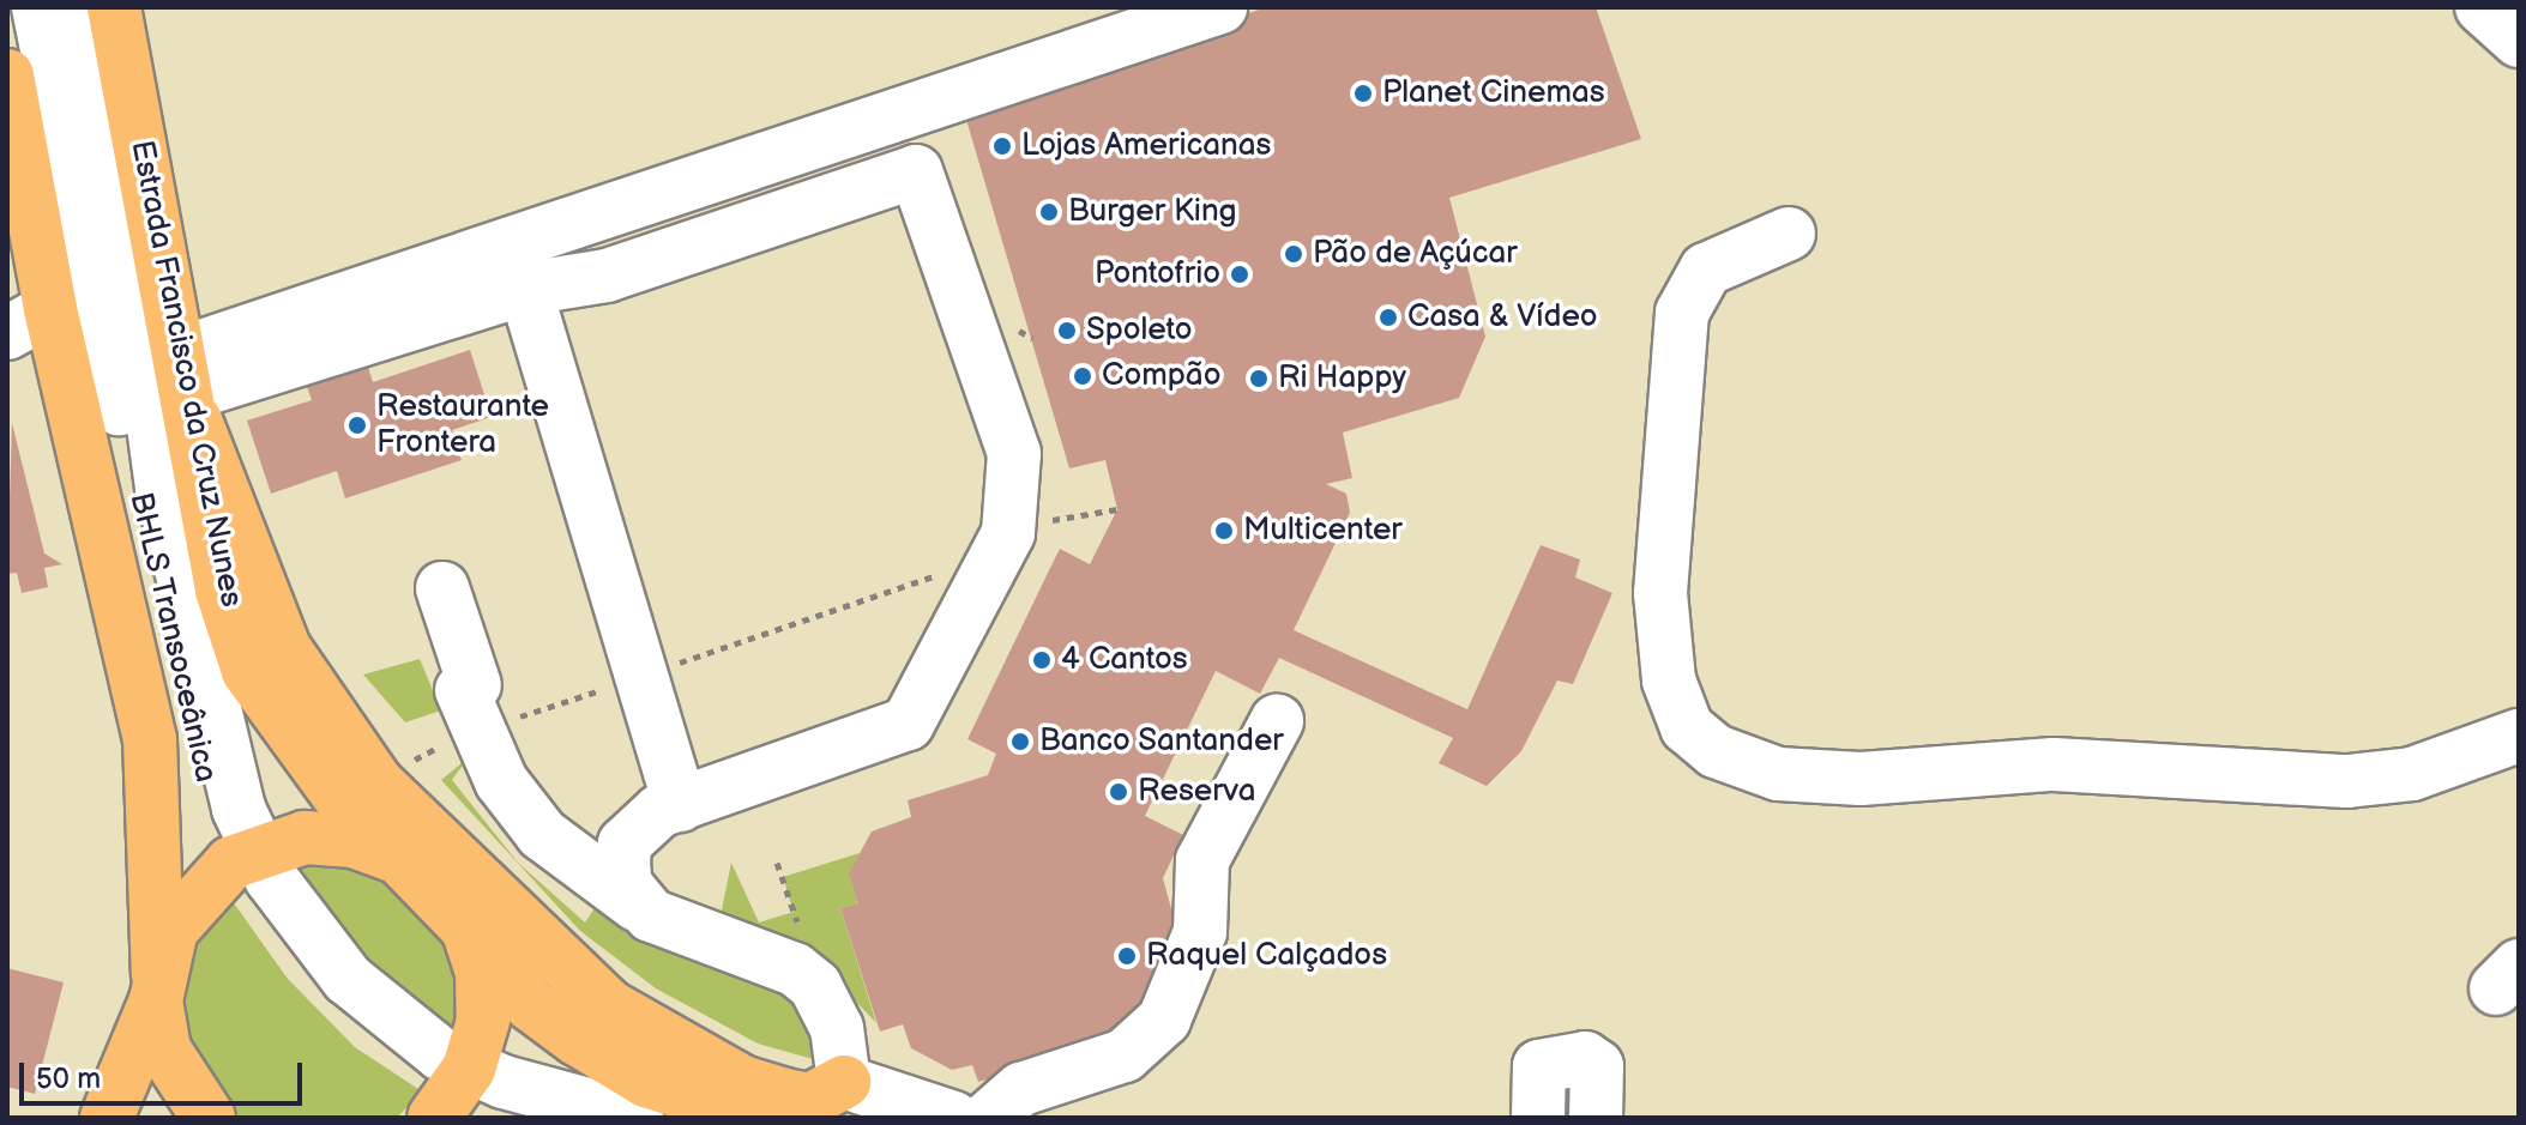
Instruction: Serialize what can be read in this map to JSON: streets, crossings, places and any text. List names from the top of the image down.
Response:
{
  "streets": {
    "main road": ["Estrada Francisco da Cruz Nunes"],
    "street": ["BHLS Transoceânica"]
  },
  "places": [
    "Planet Cinemas",
    "Lojas Americanas",
    "Burger King",
    "Pão de Açúcar",
    "Pontofrio",
    "Casa & Vídeo",
    "Spoleto",
    "Compão",
    "Ri Happy",
    "Restaurante Frontera",
    "Multicenter",
    "4 Cantos",
    "Banco Santander",
    "Reserva",
    "Raquel Calçados"
  ],
  "scale_bar": "50 m"
}
